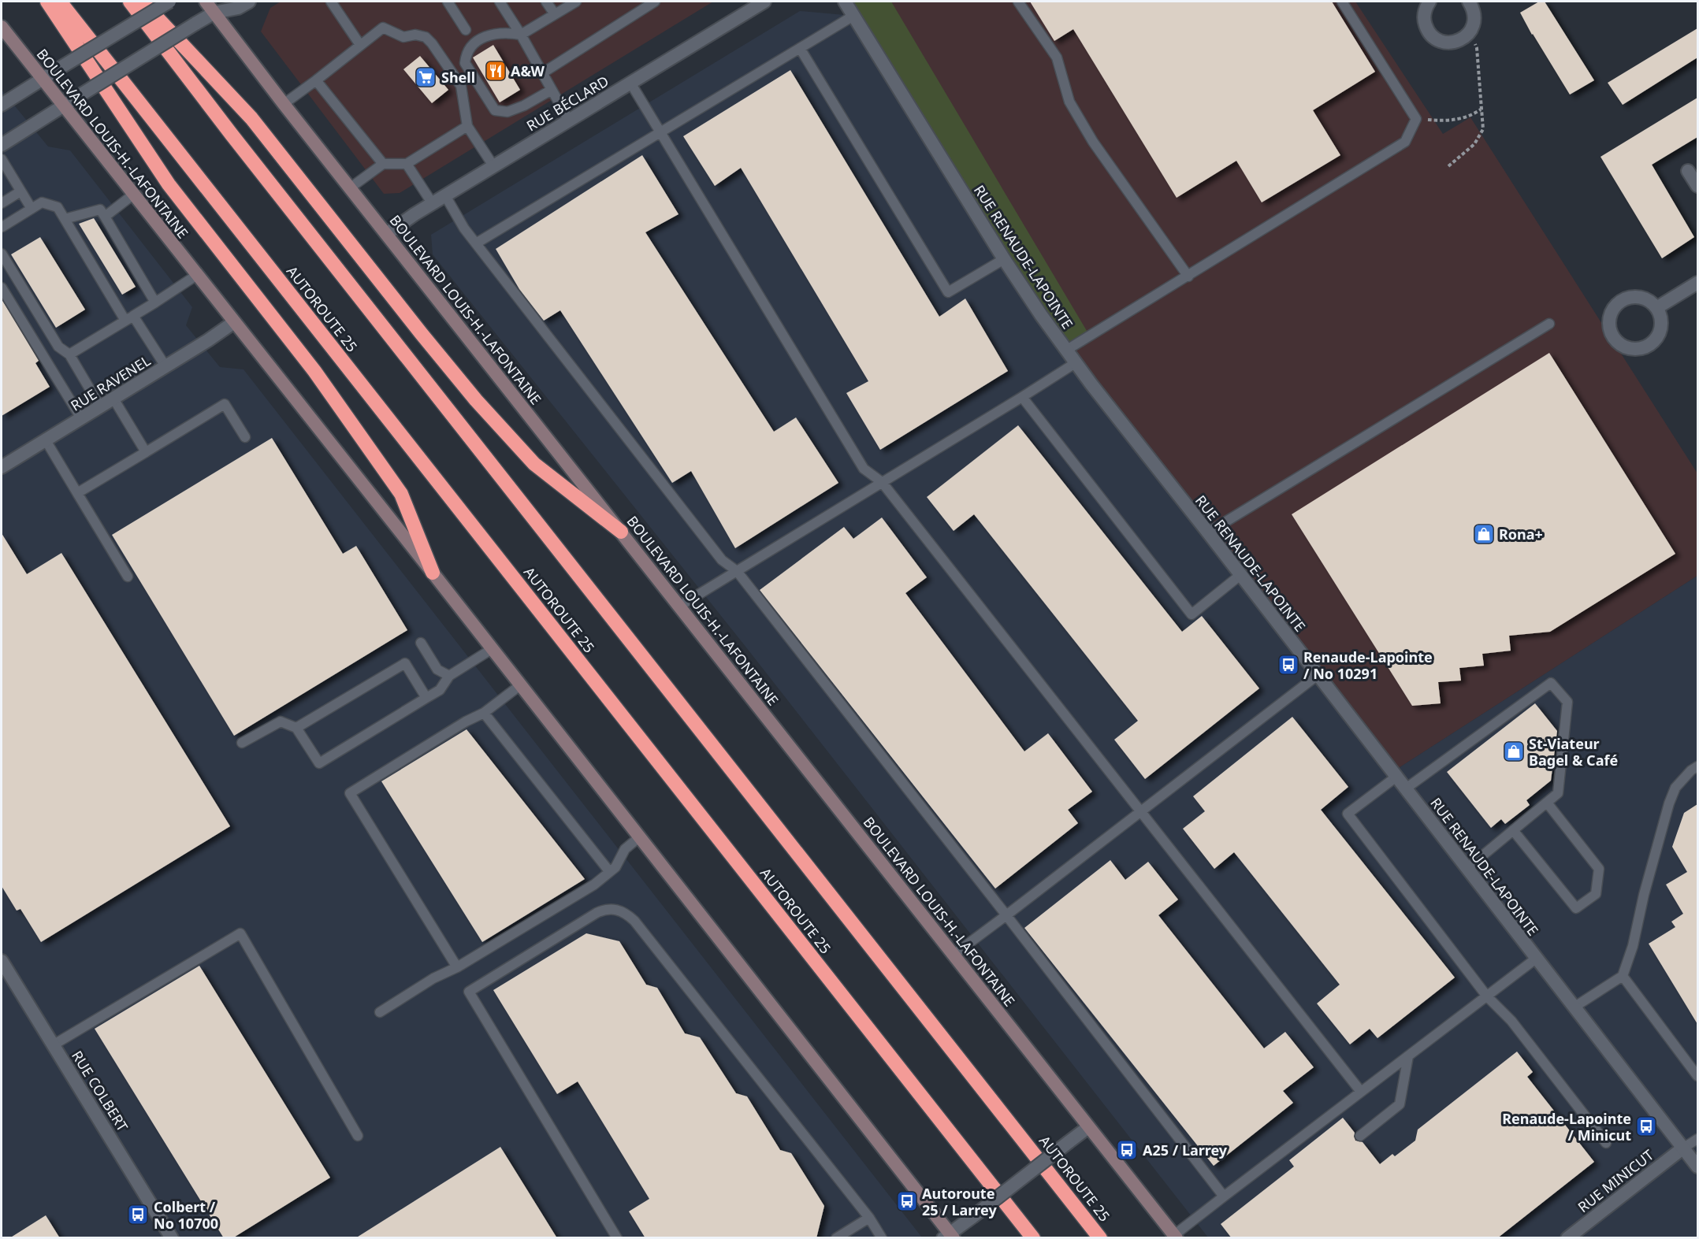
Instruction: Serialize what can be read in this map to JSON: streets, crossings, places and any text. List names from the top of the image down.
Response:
{
  "streets": {
    "highway": ["AUTOROUTE 25"],
    "main road": ["BOULEVARD LOUIS-H.-LAFONTAINE"],
    "street": [
      "RUE BÉCLARD",
      "RUE RENAUDE-LAPOINTE",
      "RUE RAVENEL",
      "RUE COLBERT",
      "RUE MINICUT"
    ]
  },
  "crossings": [
    ["RUE BÉCLARD", "BOULEVARD LOUIS-H.-LAFONTAINE"],
    ["BOULEVARD LOUIS-H.-LAFONTAINE", "RUE RAVENEL"],
    ["RUE RENAUDE-LAPOINTE", "RUE MINICUT"]
  ],
  "places": {
    "restaurant": ["A&W"],
    "supermarket": ["Shell"],
    "shop": ["Rona+", "St-Viateur Bagel & Café"],
    "bus stop": [
      "Renaude-Lapointe / No 10291",
      "Renaude-Lapointe / Minicut",
      "A25 / Larrey",
      "Autoroute 25 / Larrey",
      "Colbert / No 10700"
    ]
  }
}
